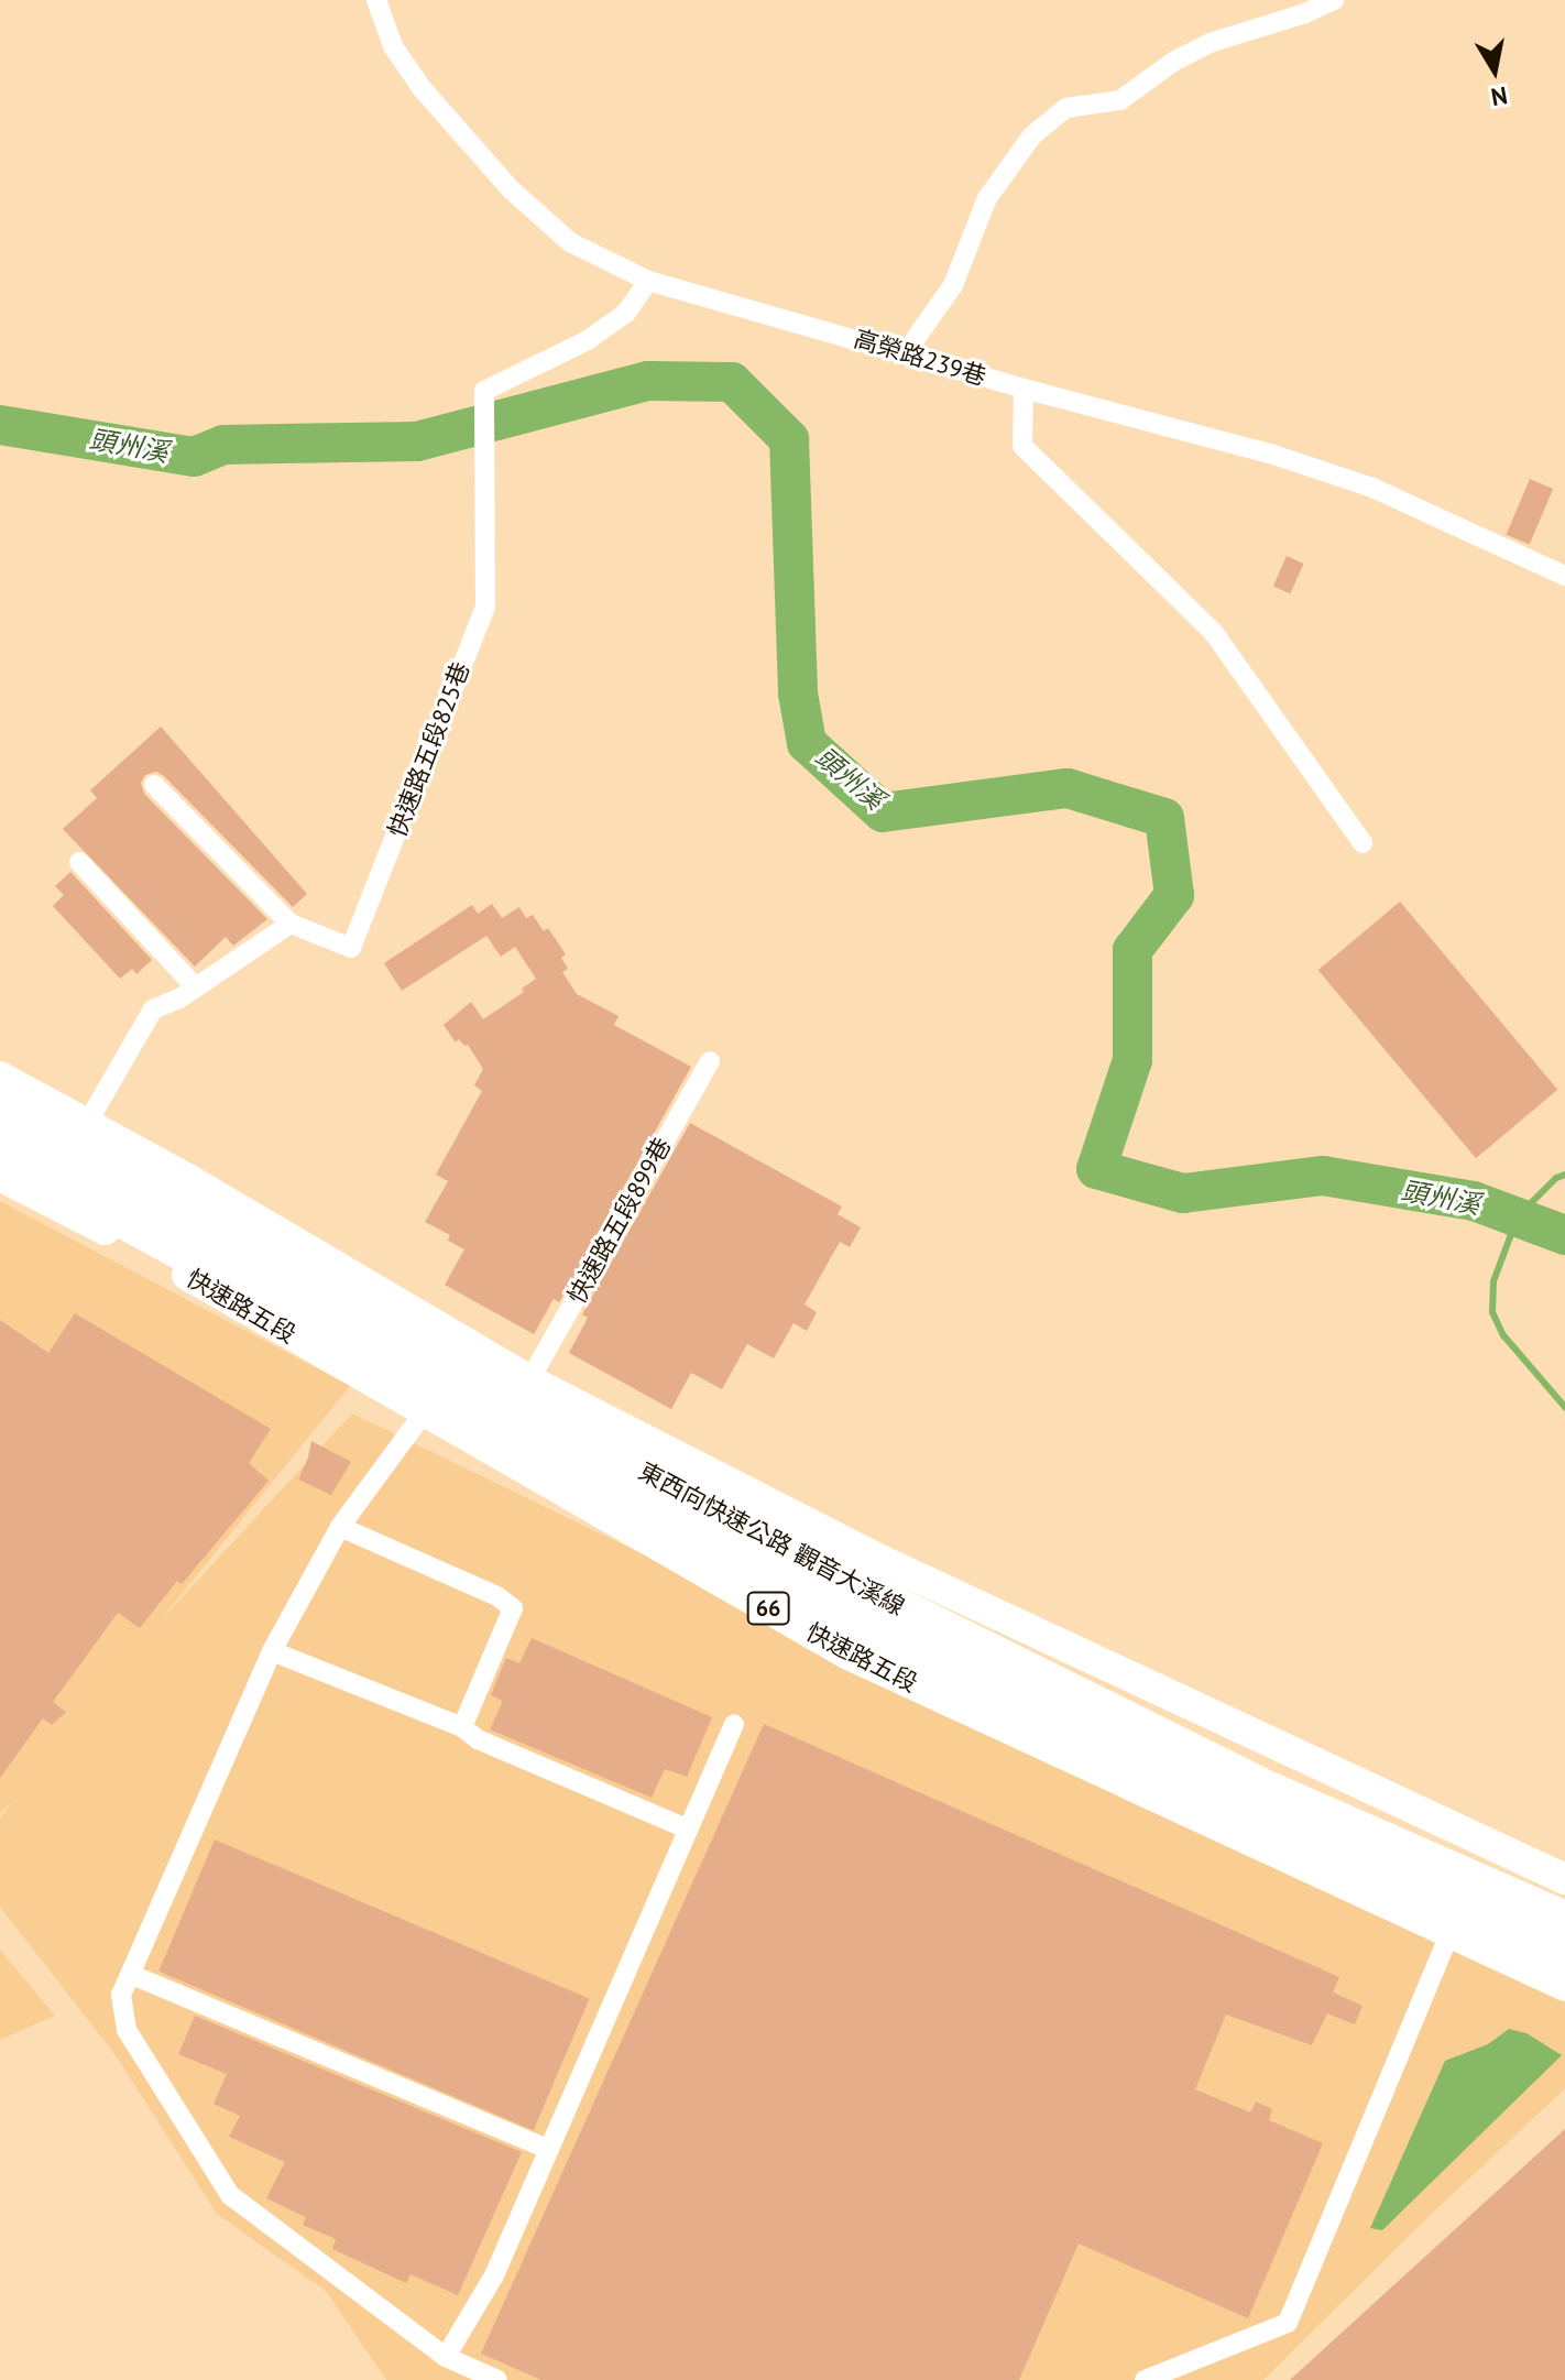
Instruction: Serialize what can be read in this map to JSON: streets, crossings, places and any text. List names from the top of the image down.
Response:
{
  "streets": {
    "highway": ["東西向快速公路 觀音大溪線", "66"],
    "main road": ["快速路五段"],
    "street": ["高榮路239巷", "快速路五段825巷", "快速路五段899巷"]
  },
  "crossings": [
    ["高榮路239巷", "快速路五段825巷"]
  ],
  "water": ["頭州溪"],
  "north": "bottom"
}
